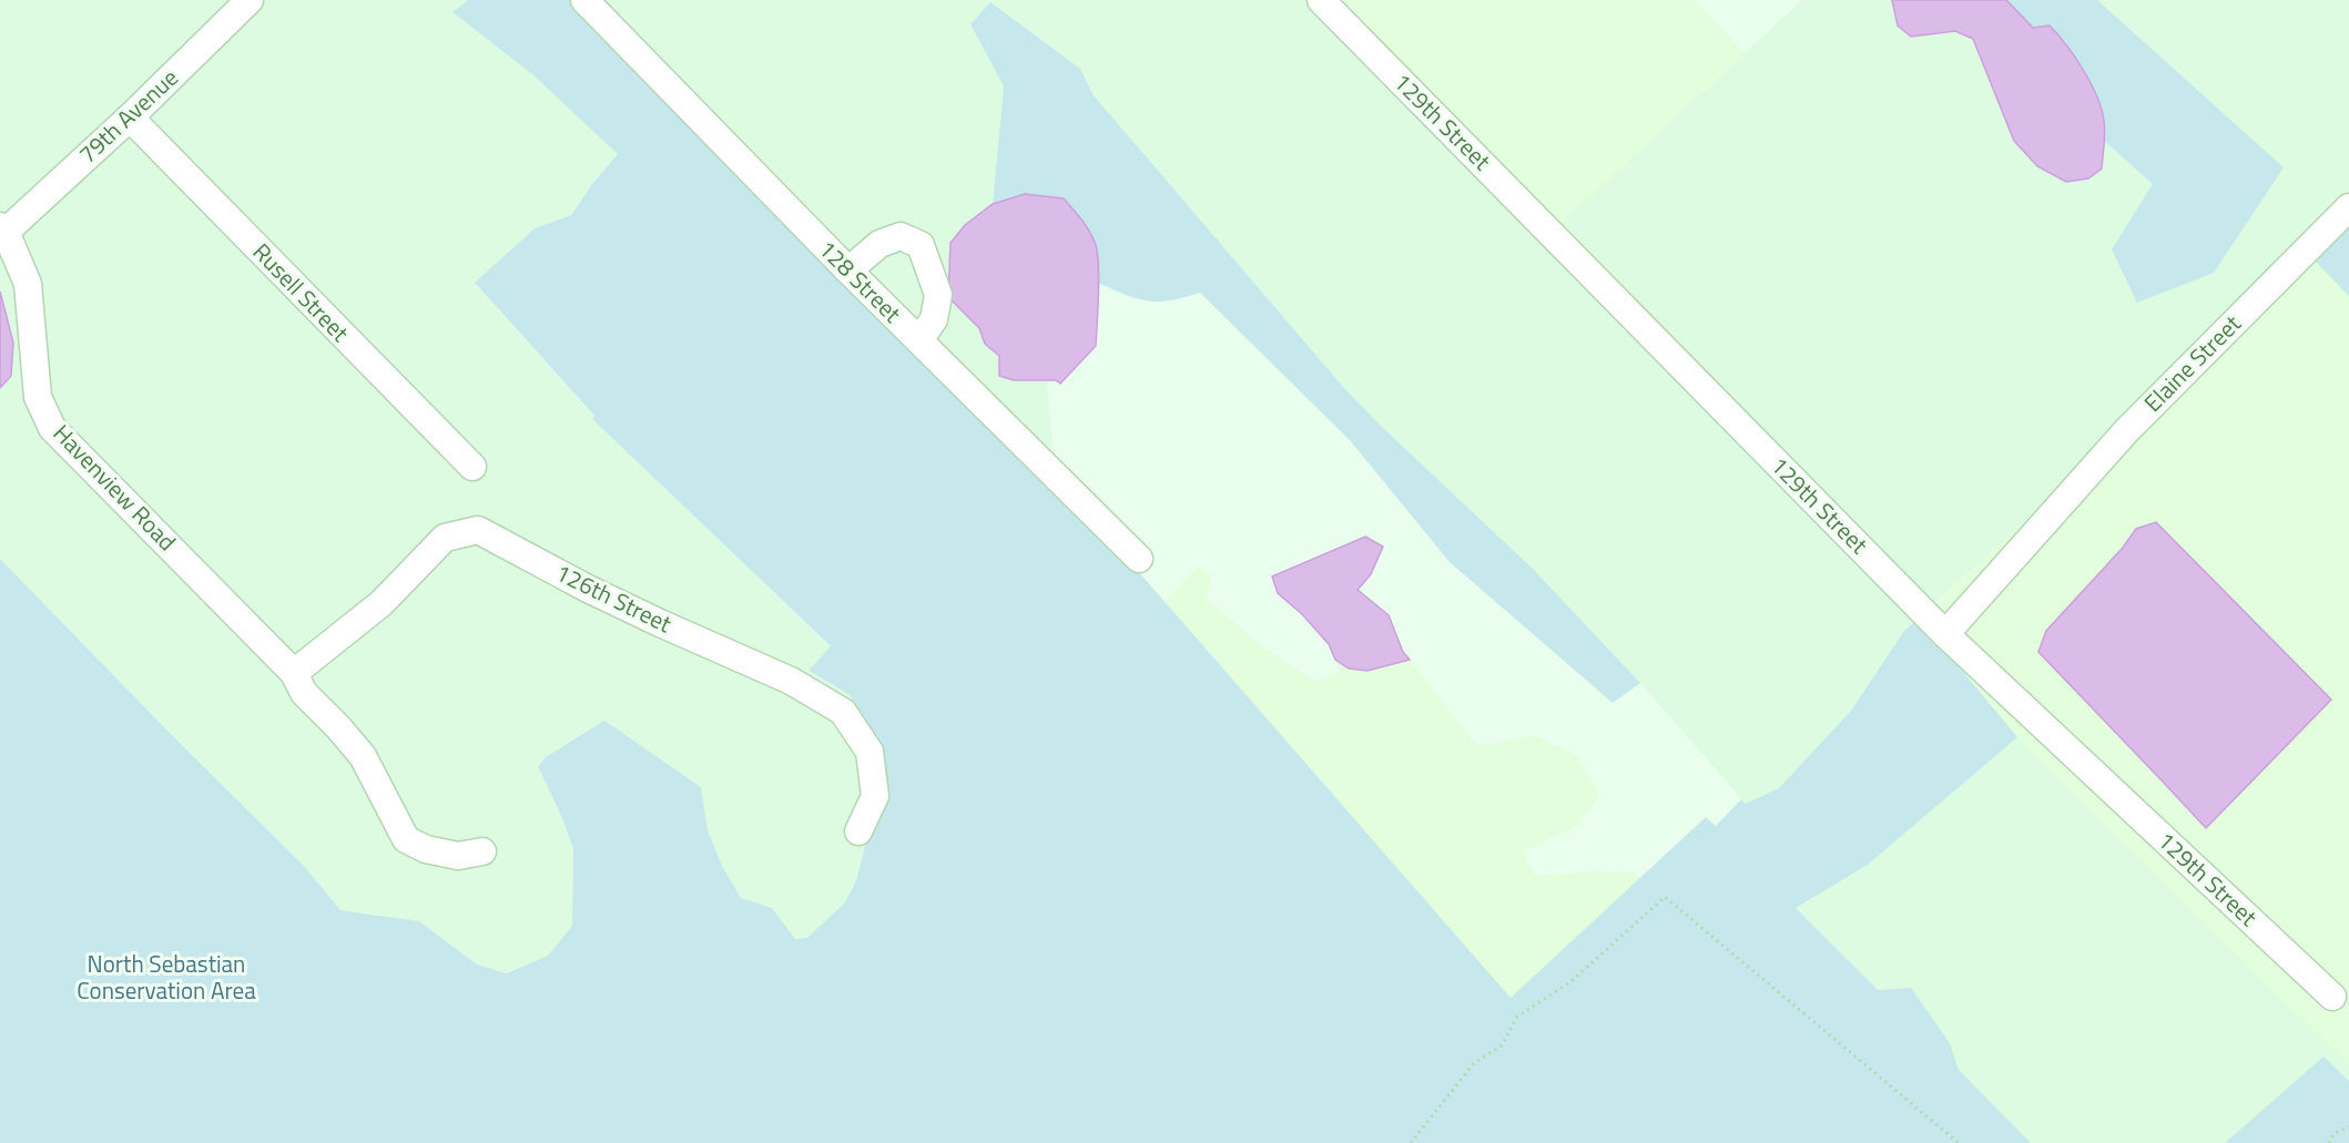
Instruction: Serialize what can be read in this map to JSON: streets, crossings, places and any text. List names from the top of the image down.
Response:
{
  "streets": {
    "street": [
      "79th Avenue",
      "129th Street",
      "128 Street",
      "Rusell Street",
      "Elaine Street",
      "Havenview Road",
      "126th Street"
    ]
  },
  "crossings": [
    ["79th Avenue", "Rusell Street"],
    ["79th Avenue", "Havenview Road"],
    ["129th Street", "Elaine Street"],
    ["Havenview Road", "126th Street"]
  ],
  "parks": ["North Sebastian Conservation Area"]
}
